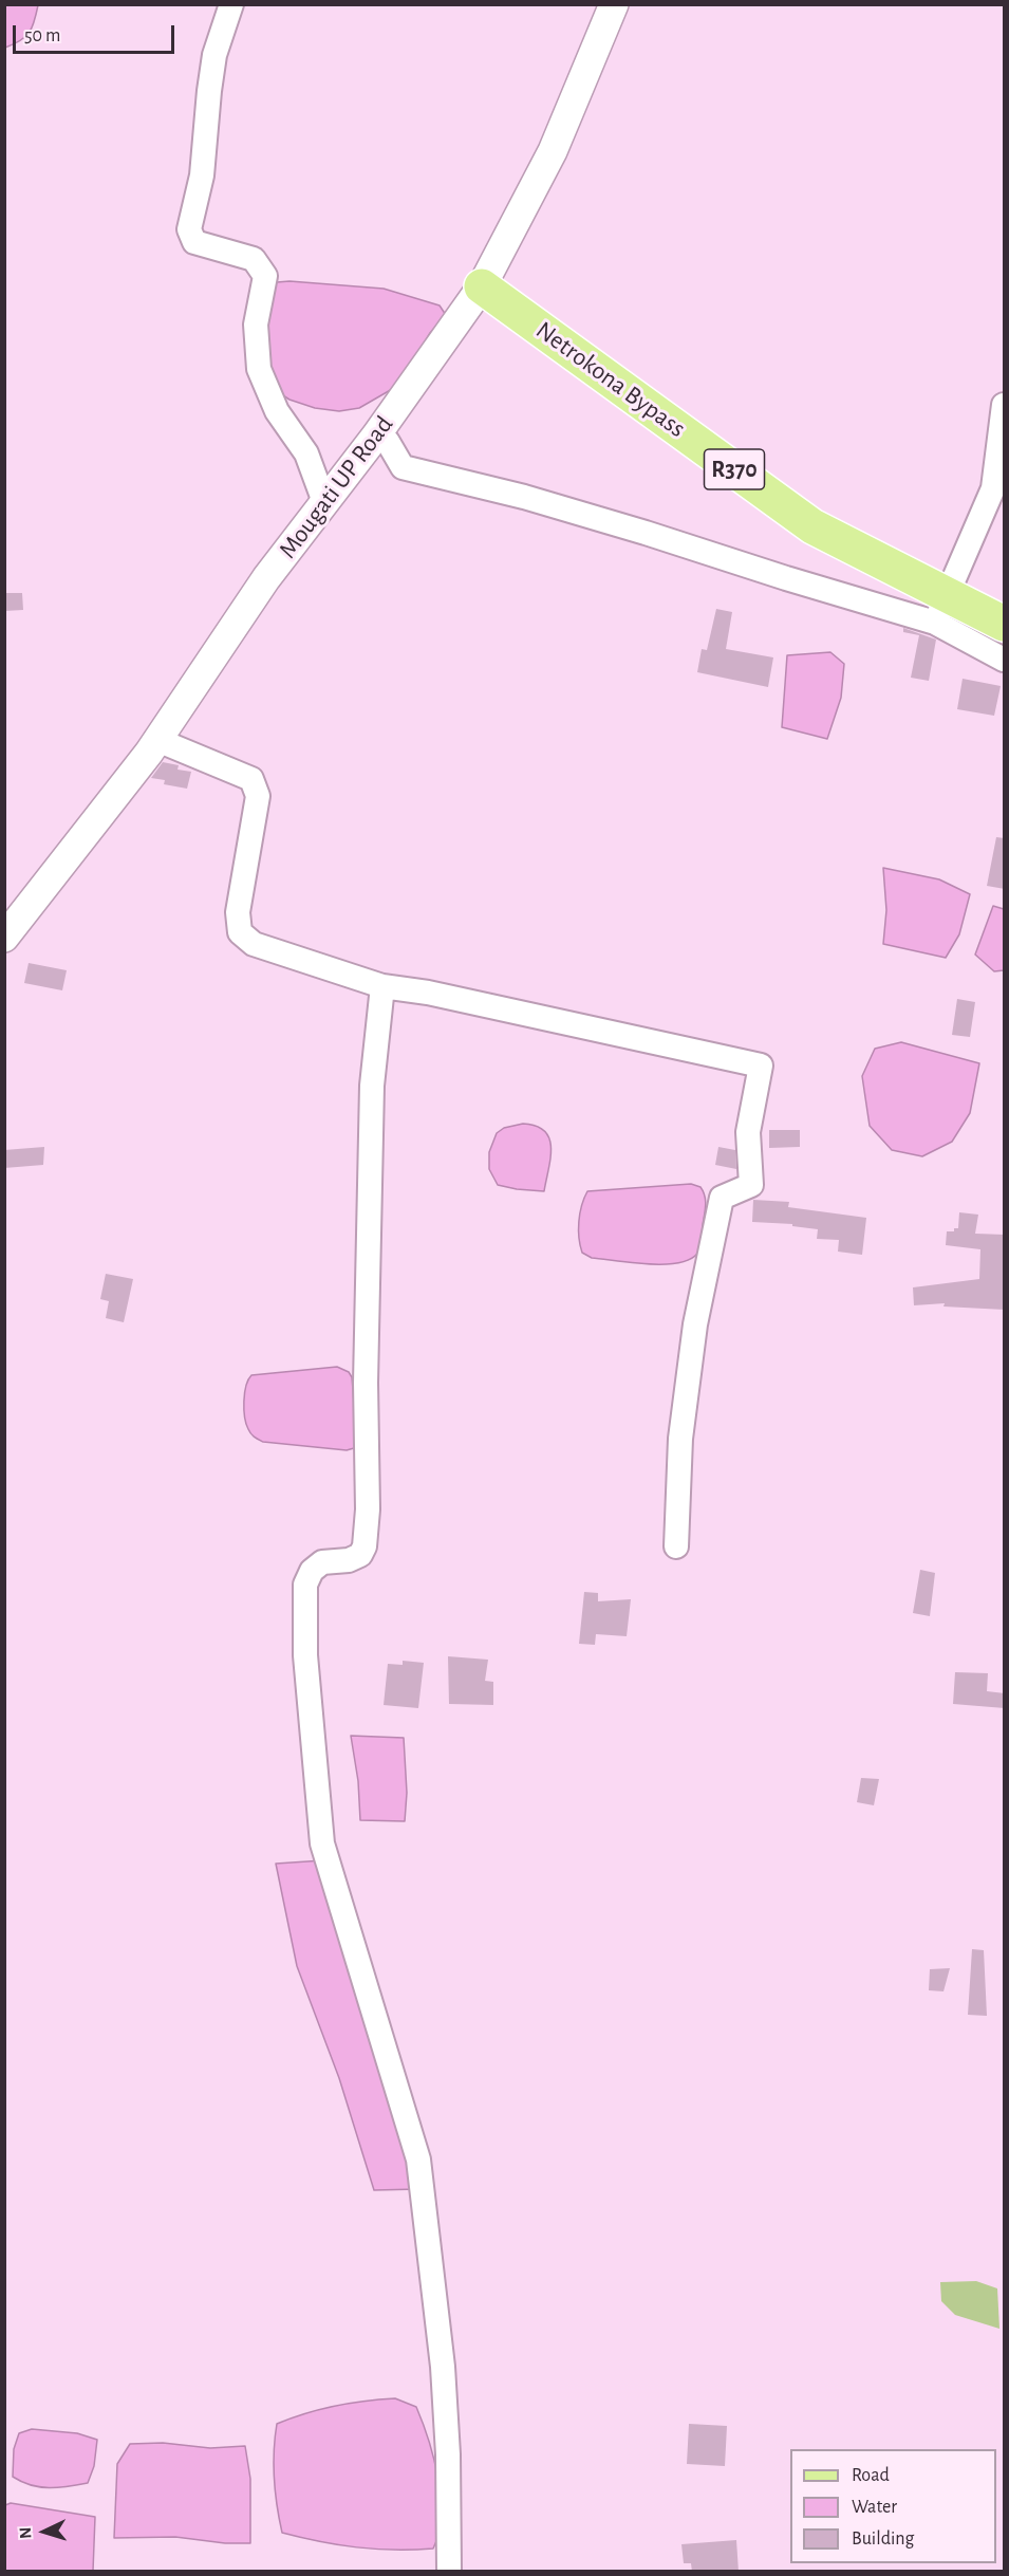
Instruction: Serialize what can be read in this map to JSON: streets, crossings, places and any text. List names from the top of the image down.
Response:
{
  "streets": {
    "main road": ["Netrokona Bypass", "R370"],
    "street": ["Mougati UP Road"]
  },
  "crossings": [
    ["Netrokona Bypass", "Mougati UP Road"]
  ],
  "legend": ["Road", "Water", "Building"],
  "scale_bar": "50 m",
  "north": "left"
}
